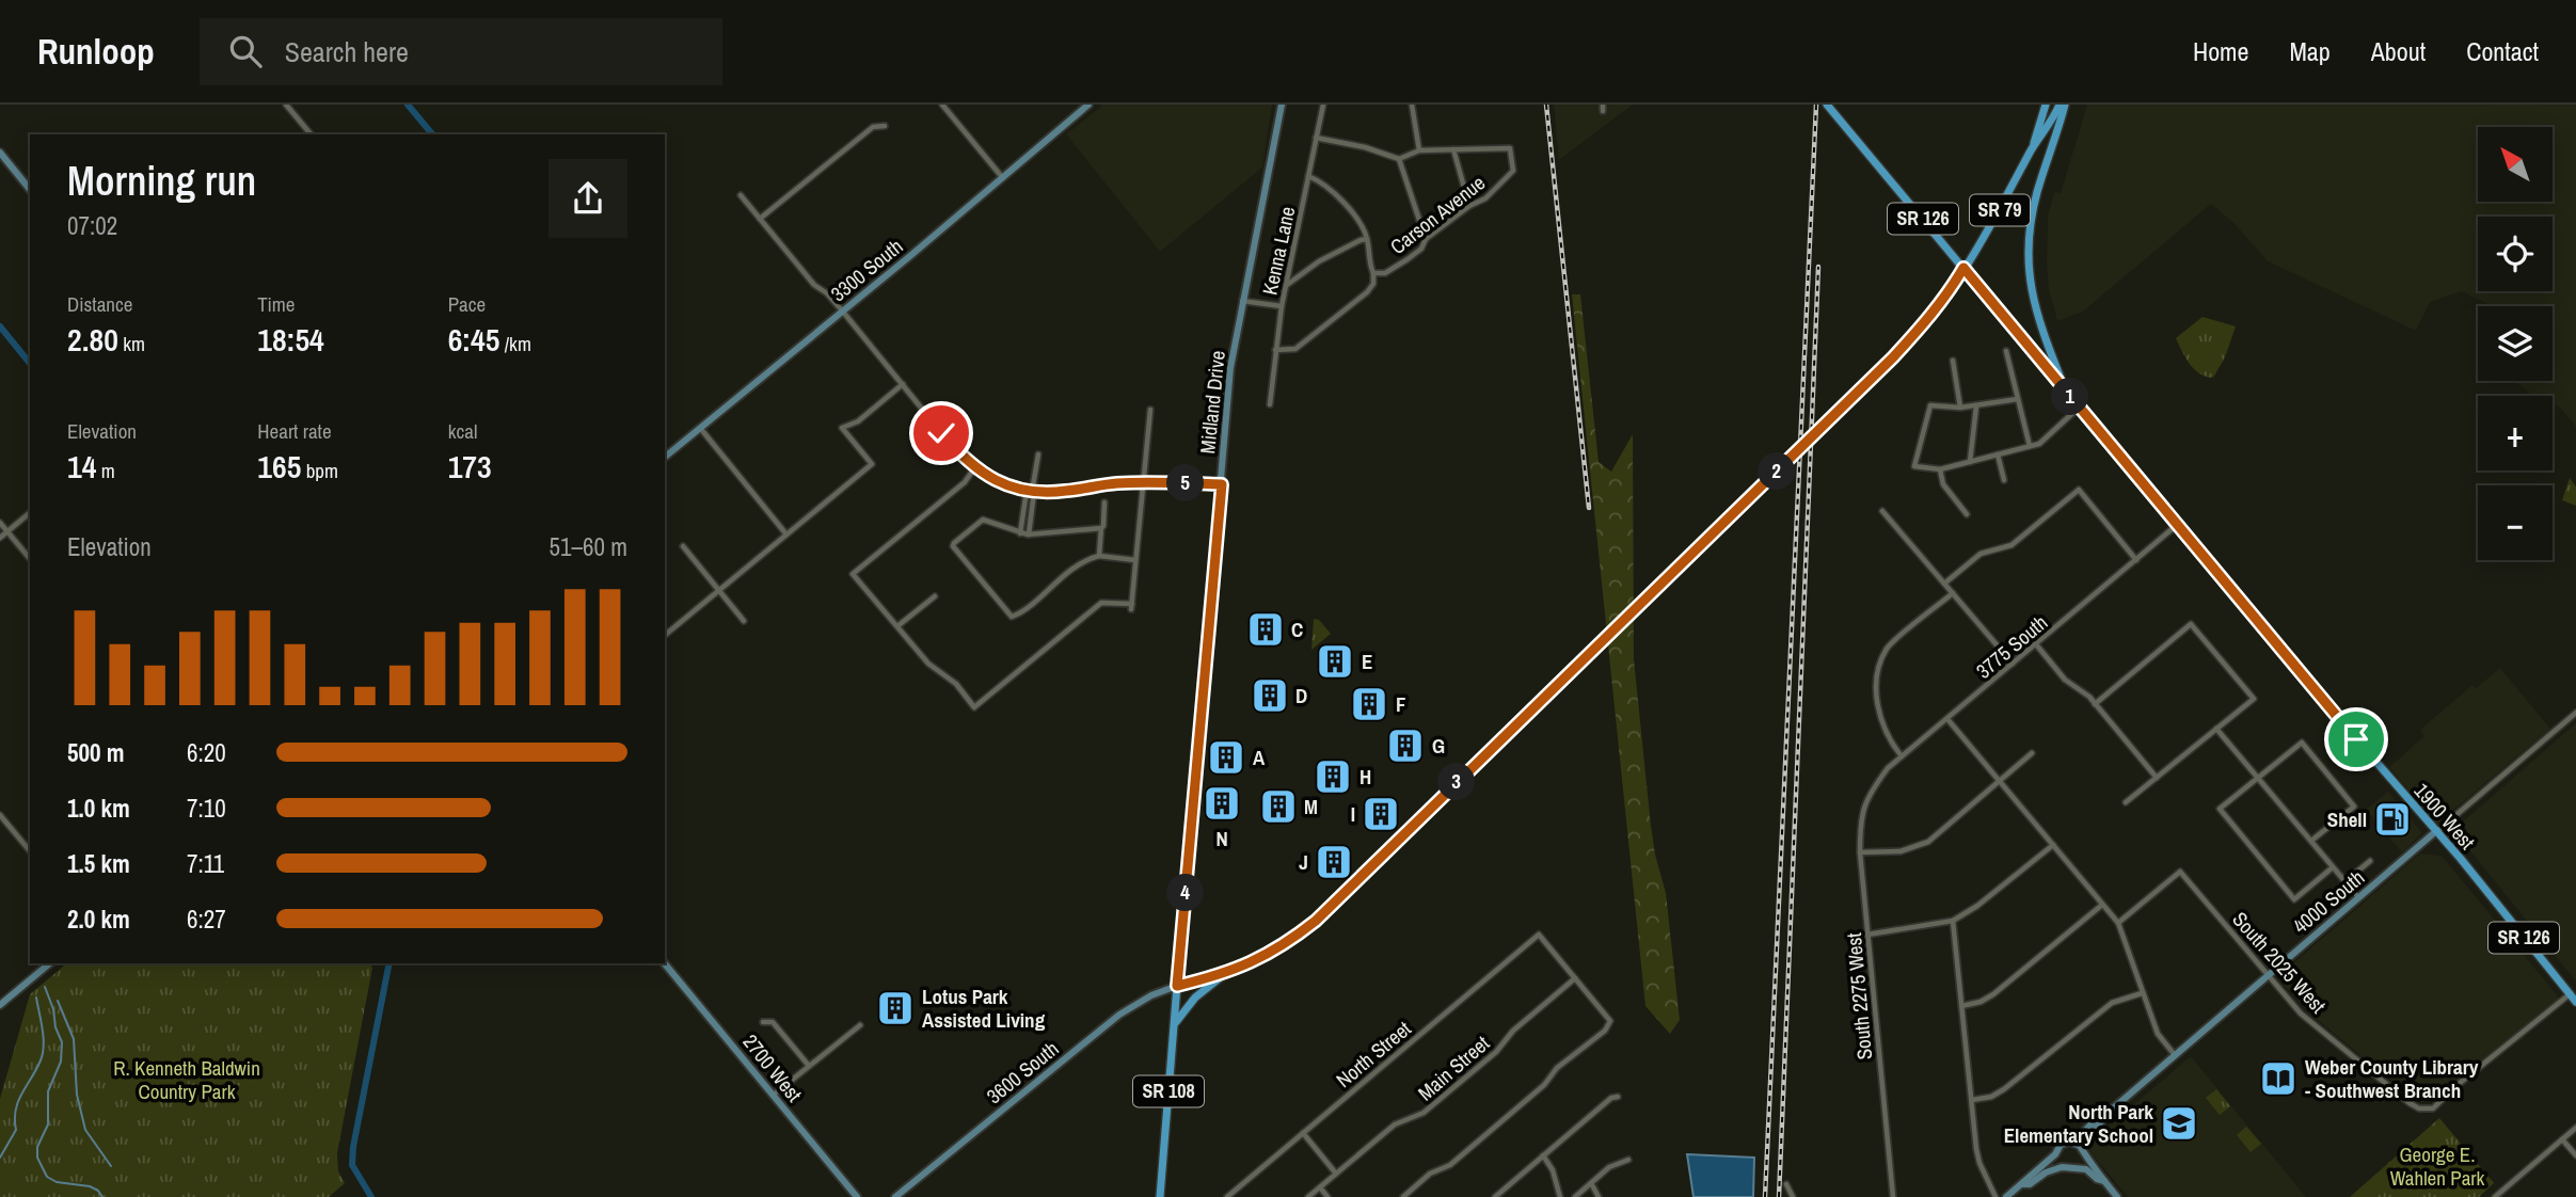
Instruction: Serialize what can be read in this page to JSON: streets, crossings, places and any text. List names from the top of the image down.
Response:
{
  "streets": {
    "main road": [
      "SR 79",
      "SR 126",
      "Midland Drive",
      "1900 West",
      "SR 108"
    ],
    "street": [
      "Carson Avenue",
      "Kenna Lane",
      "3300 South",
      "3775 South",
      "4000 South",
      "South 2025 West",
      "South 2275 West",
      "North Street",
      "2700 West",
      "Main Street",
      "3600 South"
    ]
  },
  "crossings": [
    ["SR 79", "Midland Drive"],
    ["SR 79", "1900 West"],
    ["SR 79", "3600 South"],
    ["Carson Avenue", "Kenna Lane"],
    ["Midland Drive", "3600 South"],
    ["3775 South", "1900 West"],
    ["3775 South", "South 2275 West"],
    ["1900 West", "4000 South"],
    ["1900 West", "South 2025 West"],
    ["4000 South", "South 2025 West"],
    ["North Street", "Main Street"]
  ],
  "parks": ["R. Kenneth Baldwin Country Park", "George E. Wahlen Park"],
  "places": {
    "building": [
      "C",
      "E",
      "D",
      "F",
      "G",
      "A",
      "H",
      "N",
      "M",
      "I",
      "J",
      "Lotus Park Assisted Living"
    ],
    "fuel station": ["Shell"],
    "library": ["Weber County Library - Southwest Branch"],
    "school or university": ["North Park Elementary School"]
  },
  "north": "top left",
  "page": {
    "header": "Runloop",
    "search": "Search here",
    "nav": [
      "Home",
      "Map",
      "About",
      "Contact"
    ],
    "map_buttons": ["+", "−"],
    "heading": ["Morning run", "07:02"],
    "stats": [
      ["Distance", "2.80 km"],
      ["Time", "18:54"],
      ["Pace", "6:45 /km"],
      ["Elevation", "14 m"],
      ["Heart rate", "165 bpm"],
      ["kcal", "173"]
    ],
    "pins": [
      "1",
      "2",
      "5",
      "3",
      "4"
    ],
    "chart": ["Elevation", "51–60 m"],
    "list": [
      {
        "name": "500 m",
        "note": "6:20"
      },
      {
        "name": "1.0 km",
        "note": "7:10"
      },
      {
        "name": "1.5 km",
        "note": "7:11"
      },
      {
        "name": "2.0 km",
        "note": "6:27"
      }
    ]
  }
}
